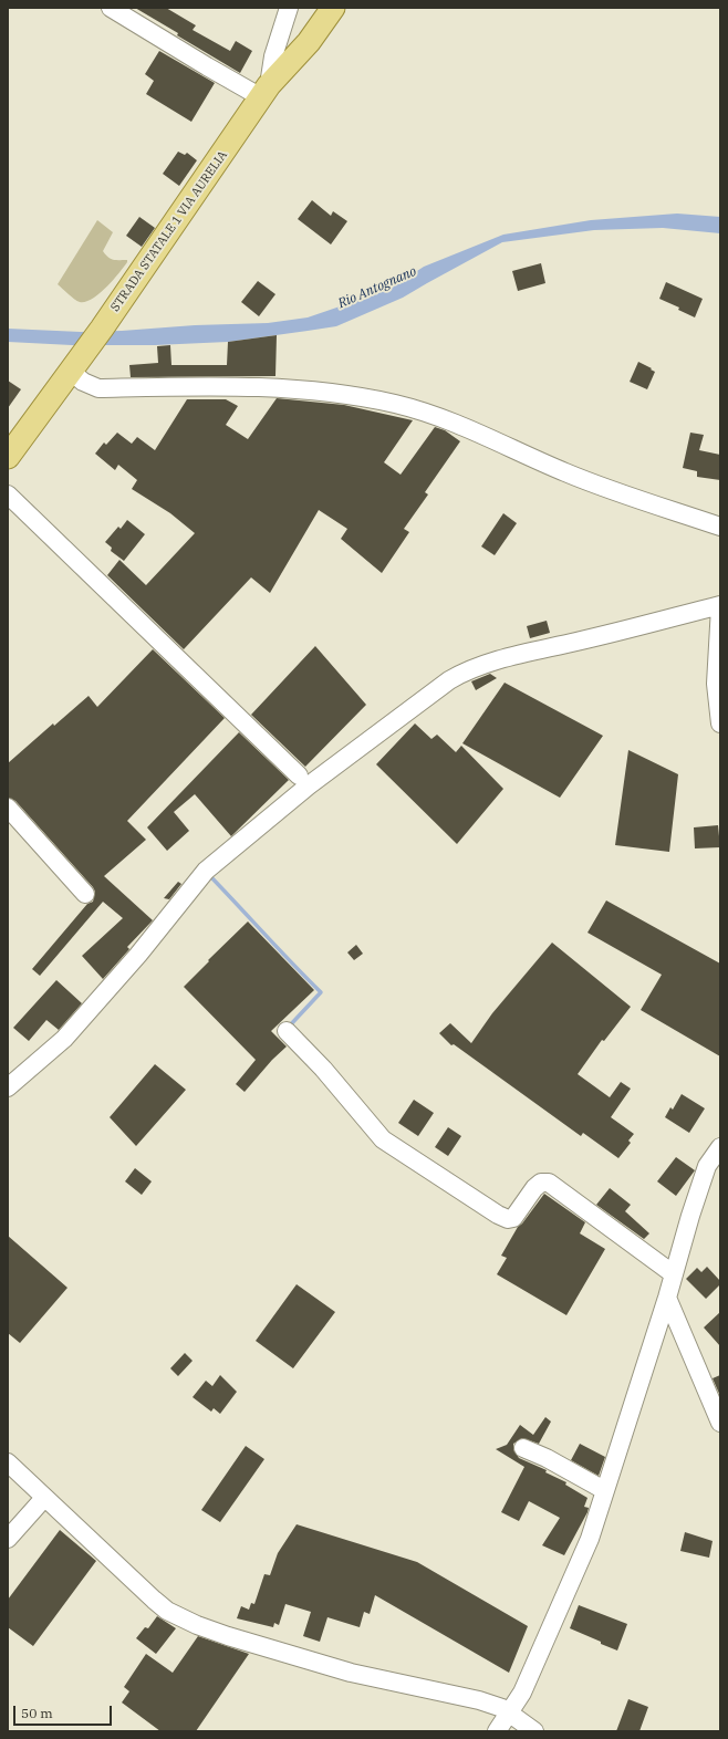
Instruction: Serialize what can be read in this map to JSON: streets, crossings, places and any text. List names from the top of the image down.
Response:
{
  "streets": {
    "main road": ["STRADA STATALE 1 VIA AURELIA"]
  },
  "water": ["Rio Antognano"],
  "scale_bar": "50 m"
}
